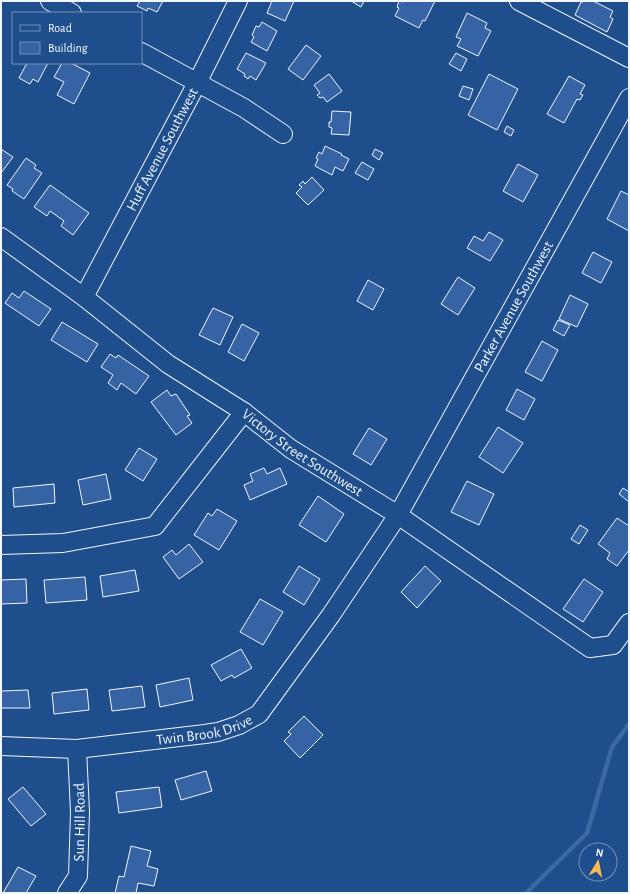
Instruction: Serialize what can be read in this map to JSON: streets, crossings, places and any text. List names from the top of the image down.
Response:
{
  "streets": {
    "street": [
      "Huff Avenue Southwest",
      "Parker Avenue Southwest",
      "Victory Street Southwest",
      "Twin Brook Drive",
      "Sun Hill Road"
    ]
  },
  "crossings": [
    ["Huff Avenue Southwest", "Victory Street Southwest"],
    ["Parker Avenue Southwest", "Victory Street Southwest"],
    ["Parker Avenue Southwest", "Twin Brook Drive"],
    ["Victory Street Southwest", "Twin Brook Drive"],
    ["Twin Brook Drive", "Sun Hill Road"]
  ],
  "legend": ["Road", "Building"],
  "north": "top"
}
